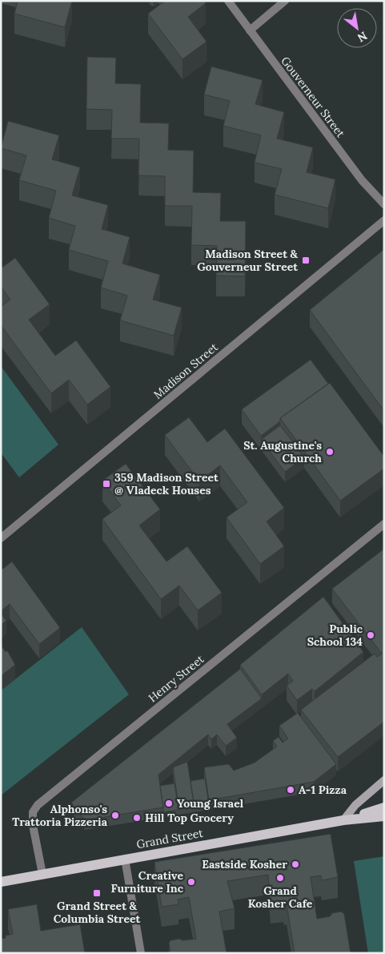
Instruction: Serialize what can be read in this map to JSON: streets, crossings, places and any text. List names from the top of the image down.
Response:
{
  "streets": {
    "main road": ["Grand Street"],
    "street": ["Gouverneur Street", "Madison Street", "Henry Street"]
  },
  "crossings": [
    ["Henry Street", "Grand Street"]
  ],
  "places": {
    "transit": ["Madison Street & Gouverneur Street", "359 Madison Street @ Vladeck Houses", "Grand Street & Columbia Street"],
    "other": [
      "St. Augustine's Church",
      "Public School 134",
      "A-1 Pizza",
      "Young Israel",
      "Alphonso's Trattoria Pizzeria",
      "Hill Top Grocery",
      "Eastside Kosher",
      "Grand Kosher Cafe",
      "Creative Furniture Inc"
    ]
  },
  "north": "bottom right"
}
